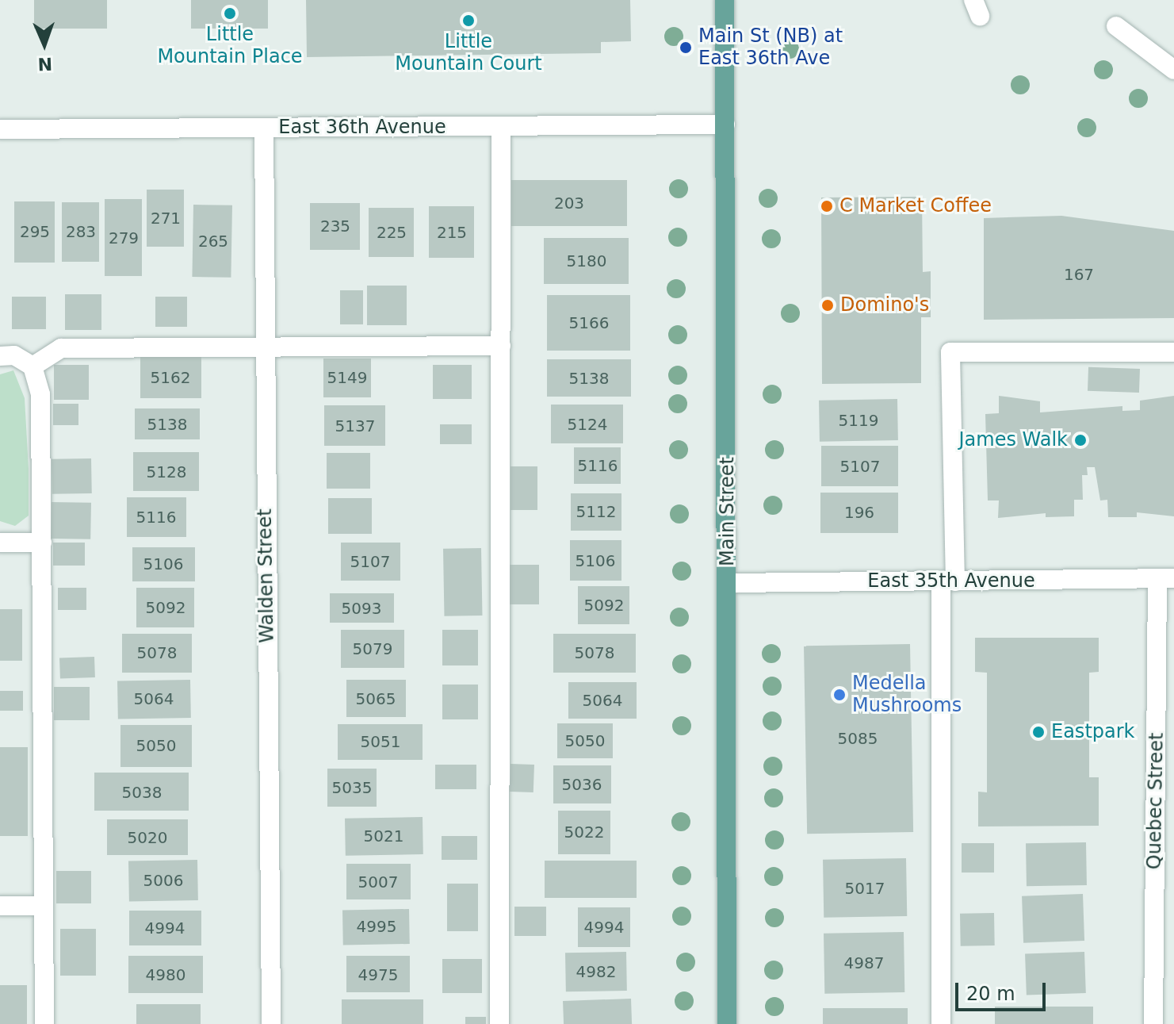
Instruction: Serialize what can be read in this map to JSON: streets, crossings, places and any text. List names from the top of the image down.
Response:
{
  "streets": {
    "main road": ["Main Street"],
    "street": [
      "East 36th Avenue",
      "Walden Street",
      "East 35th Avenue",
      "Quebec Street"
    ]
  },
  "crossings": [
    ["East 36th Avenue", "Main Street"],
    ["East 36th Avenue", "Walden Street"],
    ["Main Street", "East 35th Avenue"],
    ["East 35th Avenue", "Quebec Street"]
  ],
  "places": [
    "Little Mountain Place",
    "Little Mountain Court",
    "Main St (NB) at East 36th Ave",
    "C Market Coffee",
    "Domino's",
    "James Walk",
    "Medella Mushrooms",
    "Eastpark"
  ],
  "house_numbers": [
    "203",
    "271",
    "235",
    "295",
    "283",
    "225",
    "215",
    "279",
    "265",
    "5180",
    "167",
    "5166",
    "5162",
    "5149",
    "5138",
    "5119",
    "5138",
    "5124",
    "5137",
    "5116",
    "5107",
    "5128",
    "5112",
    "196",
    "5116",
    "5106",
    "5107",
    "5106",
    "5092",
    "5092",
    "5093",
    "5079",
    "5078",
    "5078",
    "5064",
    "5065",
    "5064",
    "5085",
    "5050",
    "5051",
    "5050",
    "5036",
    "5035",
    "5038",
    "5022",
    "5021",
    "5020",
    "5006",
    "5007",
    "5017",
    "4995",
    "4994",
    "4994",
    "4987",
    "4982",
    "4980",
    "4975"
  ],
  "scale_bar": "20 m",
  "north": "bottom"
}
